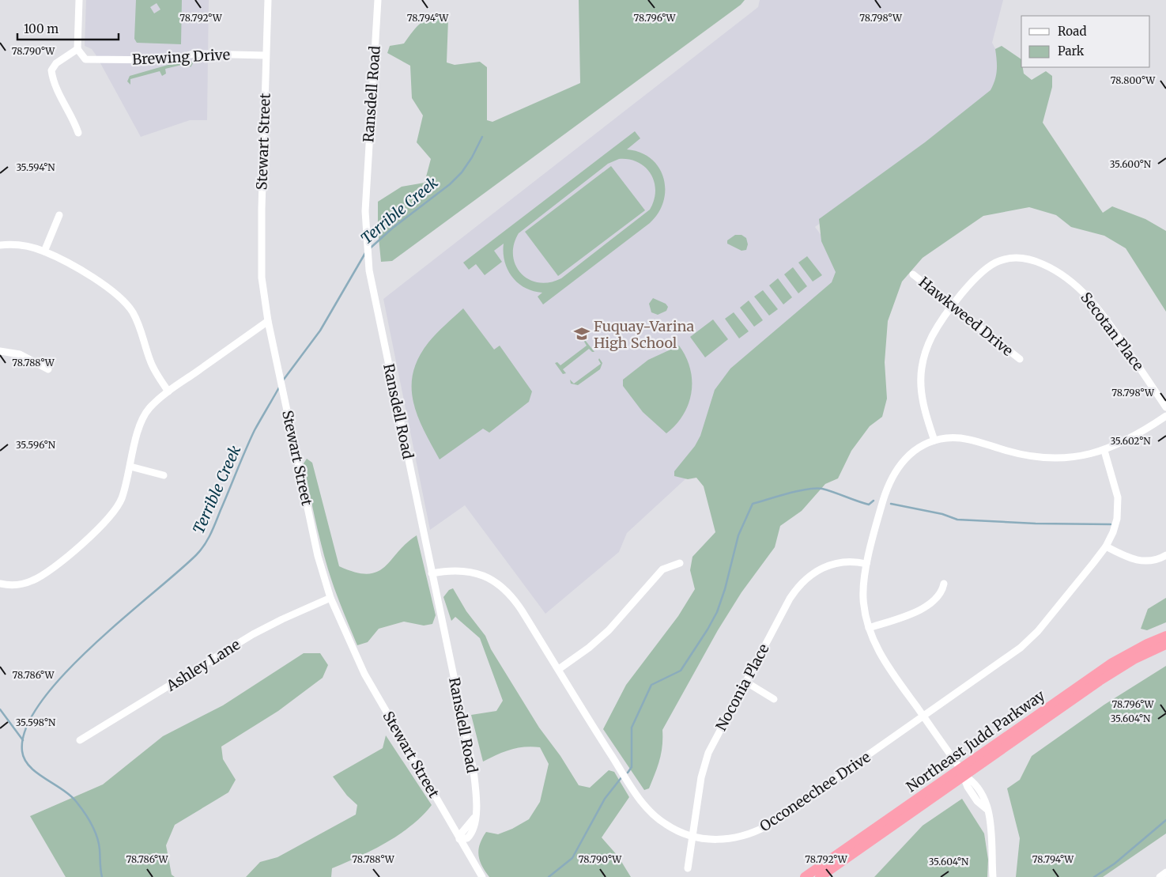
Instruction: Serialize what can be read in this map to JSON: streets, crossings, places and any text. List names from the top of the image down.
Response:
{
  "streets": {
    "highway": ["Northeast Judd Parkway"],
    "street": [
      "Brewing Drive",
      "Ransdell Road",
      "Stewart Street",
      "Hawkweed Drive",
      "Secotan Place",
      "Ashley Lane",
      "Noconia Place",
      "Occoneechee Drive"
    ]
  },
  "crossings": [
    ["Brewing Drive", "Stewart Street"],
    ["Ransdell Road", "Stewart Street"],
    ["Ransdell Road", "Occoneechee Drive"],
    ["Stewart Street", "Ashley Lane"],
    ["Hawkweed Drive", "Secotan Place"],
    ["Noconia Place", "Occoneechee Drive"]
  ],
  "water": ["Terrible Creek"],
  "places": {
    "school or university": ["Fuquay-Varina High School"]
  },
  "legend": ["Road", "Park"],
  "scale_bar": "100 m",
  "coordinates": [
    "78.792°W",
    "78.794°W",
    "78.796°W",
    "78.798°W",
    "78.790°W",
    "78.800°W",
    "35.600°N",
    "35.594°N",
    "78.788°W",
    "35.602°N",
    "35.596°N",
    "78.786°W",
    "35.604°N",
    "35.598°N"
  ]
}
